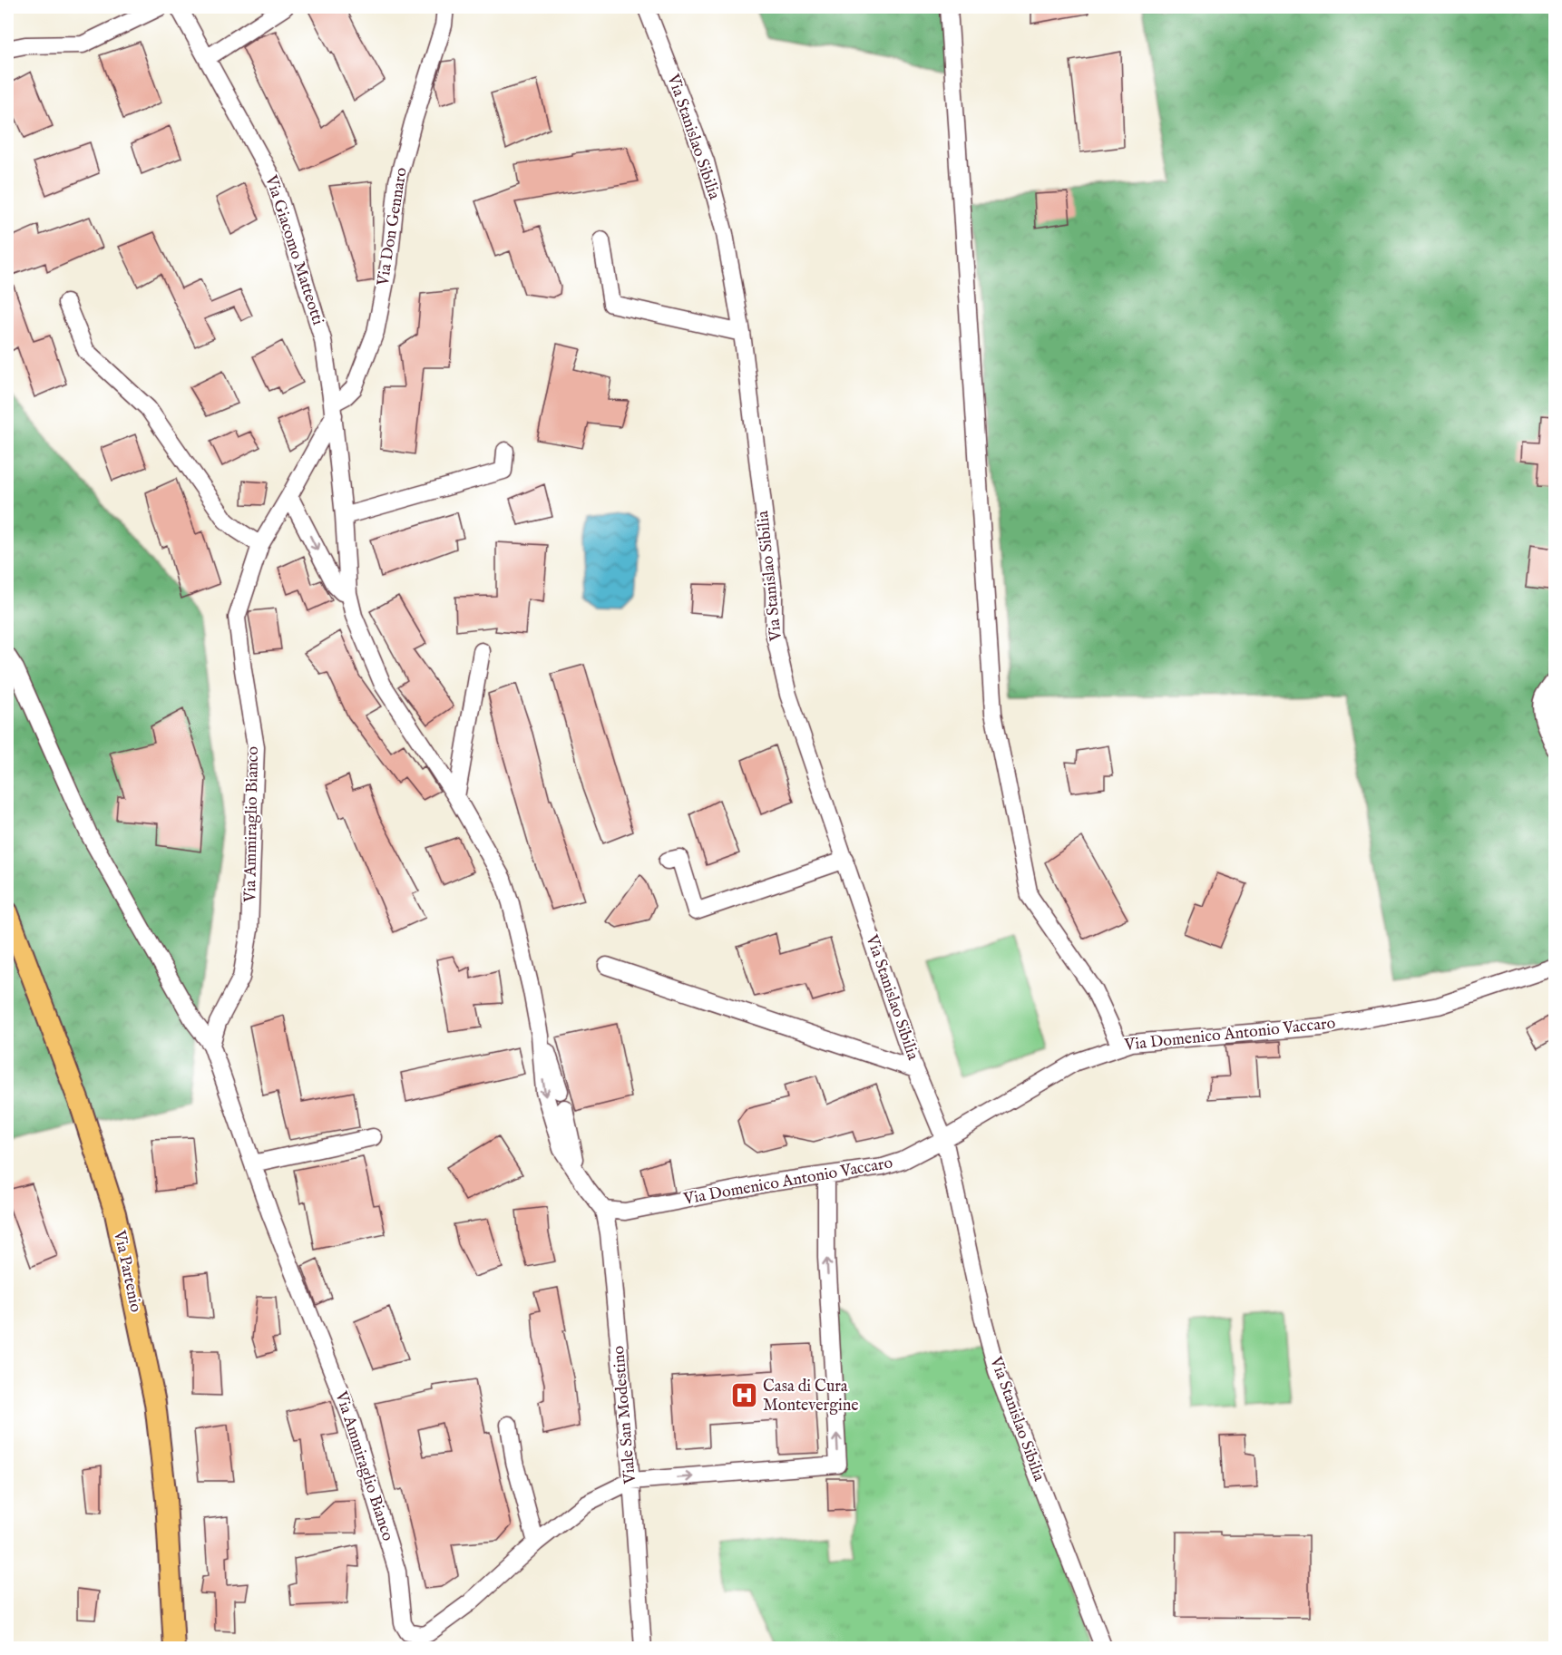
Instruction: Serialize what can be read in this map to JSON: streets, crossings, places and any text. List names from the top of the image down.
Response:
{
  "streets": {
    "main road": ["Via Partenio"],
    "street": [
      "Via Stanislao Sibilia",
      "Via Don Gennaro",
      "Via Giacomo Matteotti",
      "Via Ammiraglio Bianco",
      "Via Domenico Antonio Vaccaro",
      "Viale San Modestino"
    ]
  },
  "crossings": [
    ["Via Stanislao Sibilia", "Via Domenico Antonio Vaccaro"],
    ["Via Don Gennaro", "Via Giacomo Matteotti"],
    ["Via Don Gennaro", "Via Ammiraglio Bianco"],
    ["Via Giacomo Matteotti", "Via Ammiraglio Bianco"],
    ["Via Giacomo Matteotti", "Viale San Modestino"],
    ["Via Ammiraglio Bianco", "Viale San Modestino"],
    ["Via Domenico Antonio Vaccaro", "Viale San Modestino"]
  ],
  "places": {
    "hospital": ["Casa di Cura Montevergine"]
  }
}
